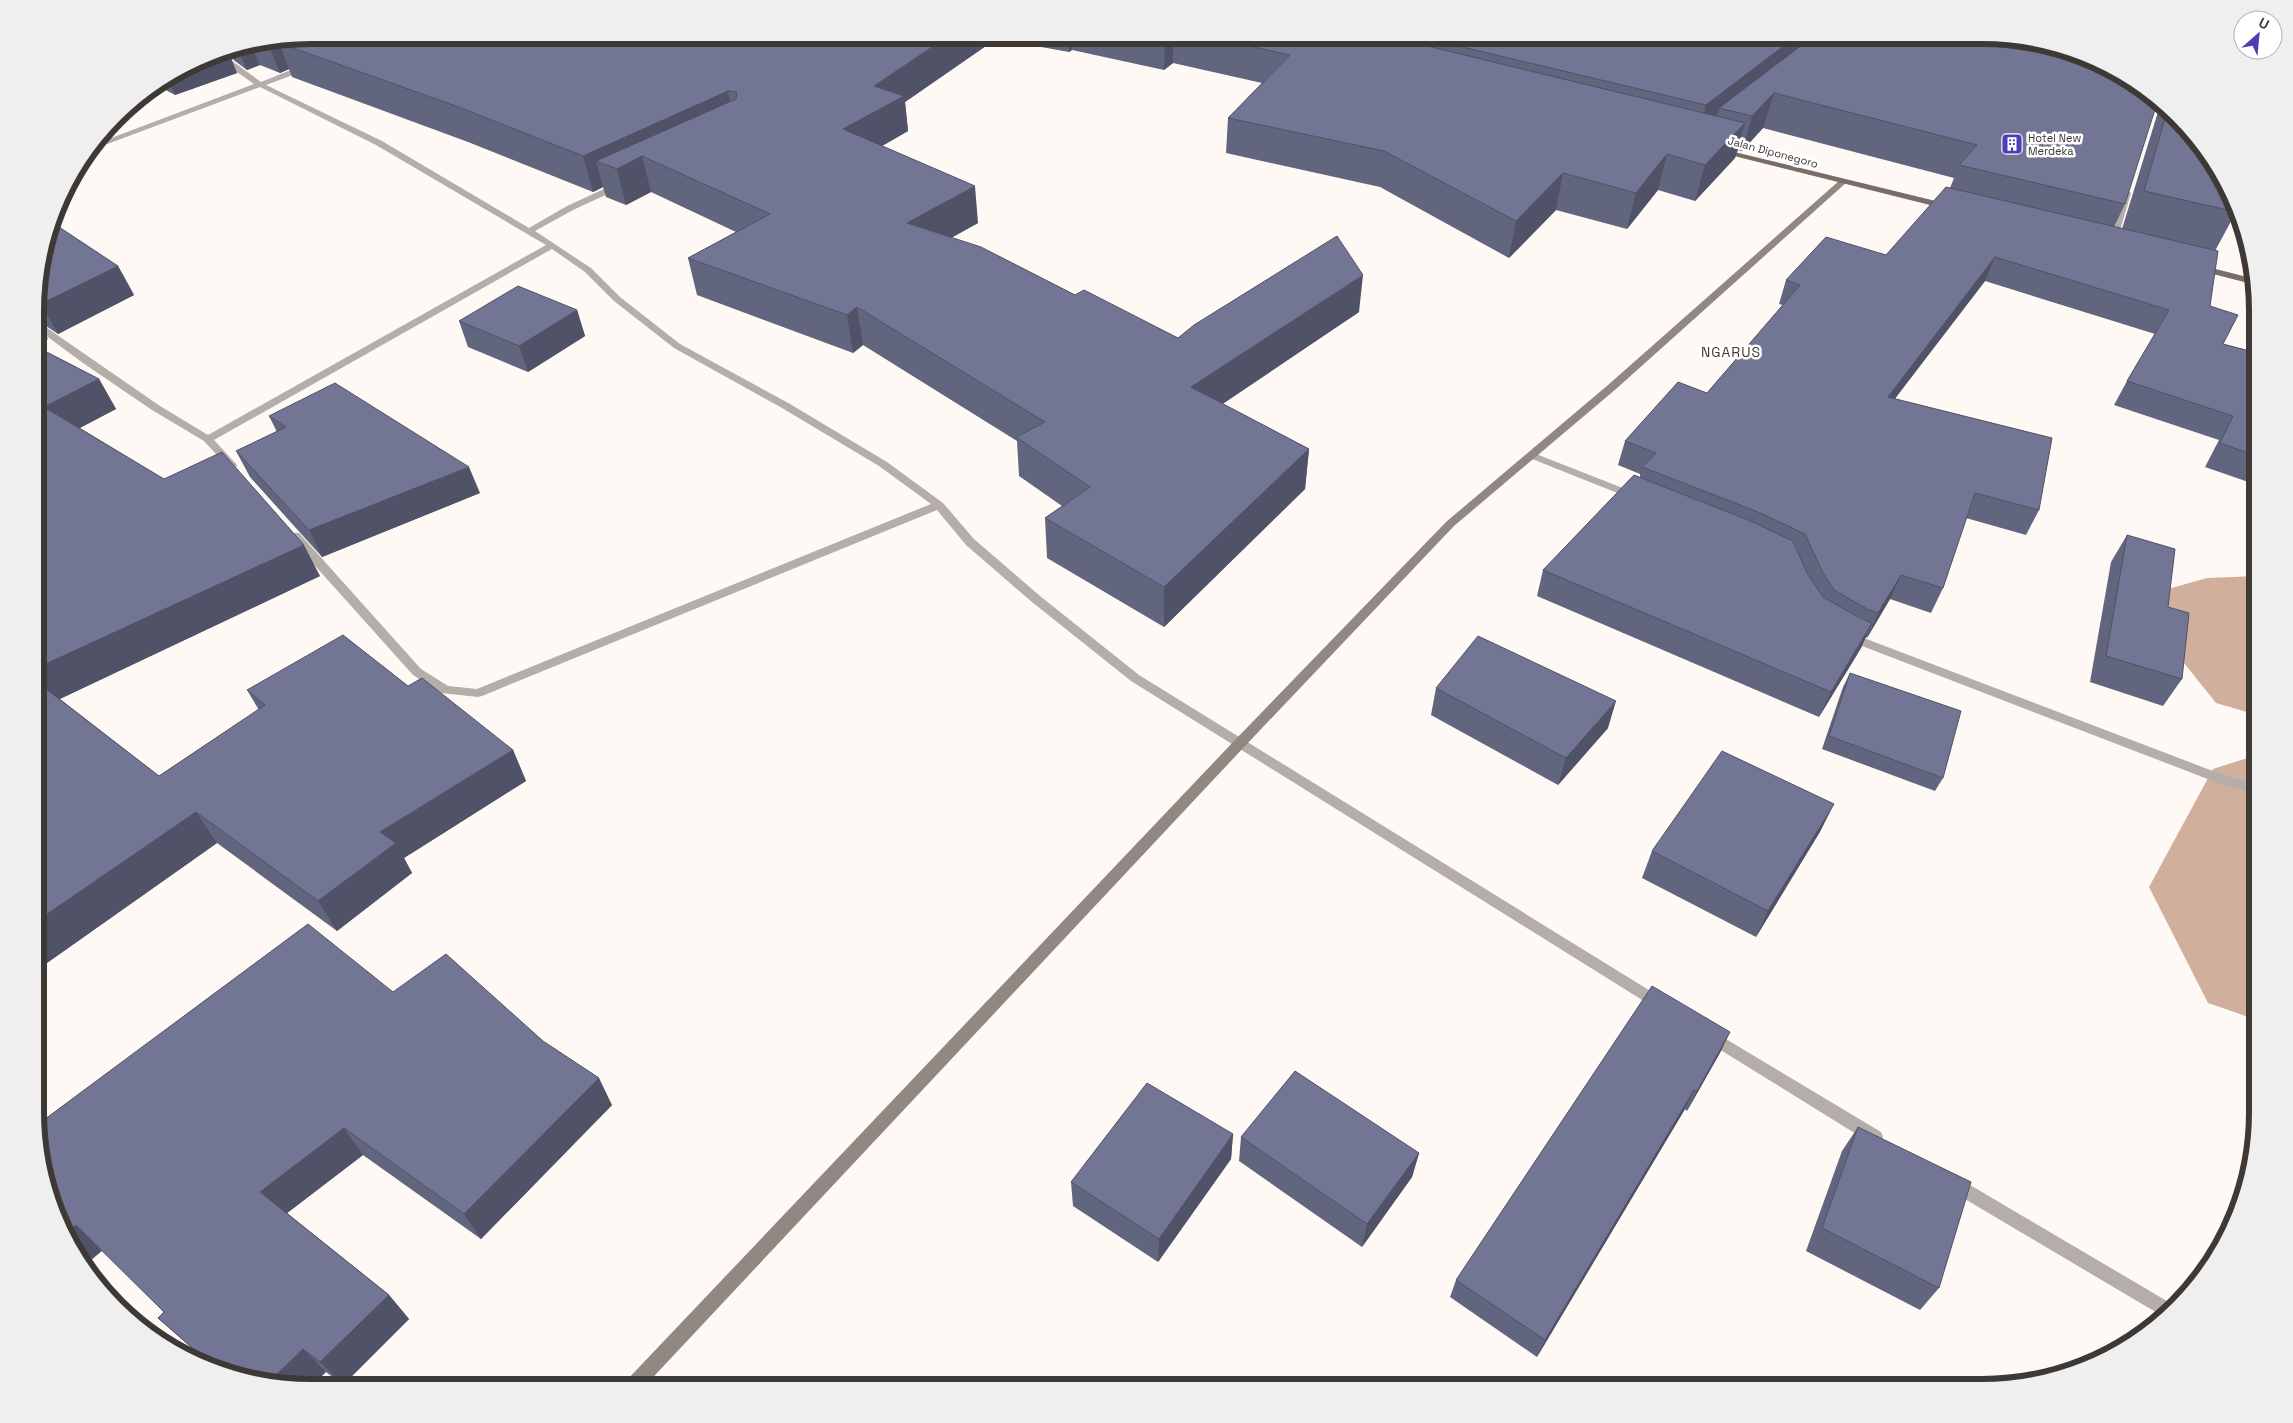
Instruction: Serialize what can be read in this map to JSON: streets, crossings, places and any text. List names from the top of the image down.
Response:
{
  "streets": {
    "main road": ["Jalan Diponegoro"]
  },
  "districts": ["NGARUS"],
  "places": {
    "building": ["Hotel New Merdeka"]
  },
  "north": "top right"
}
